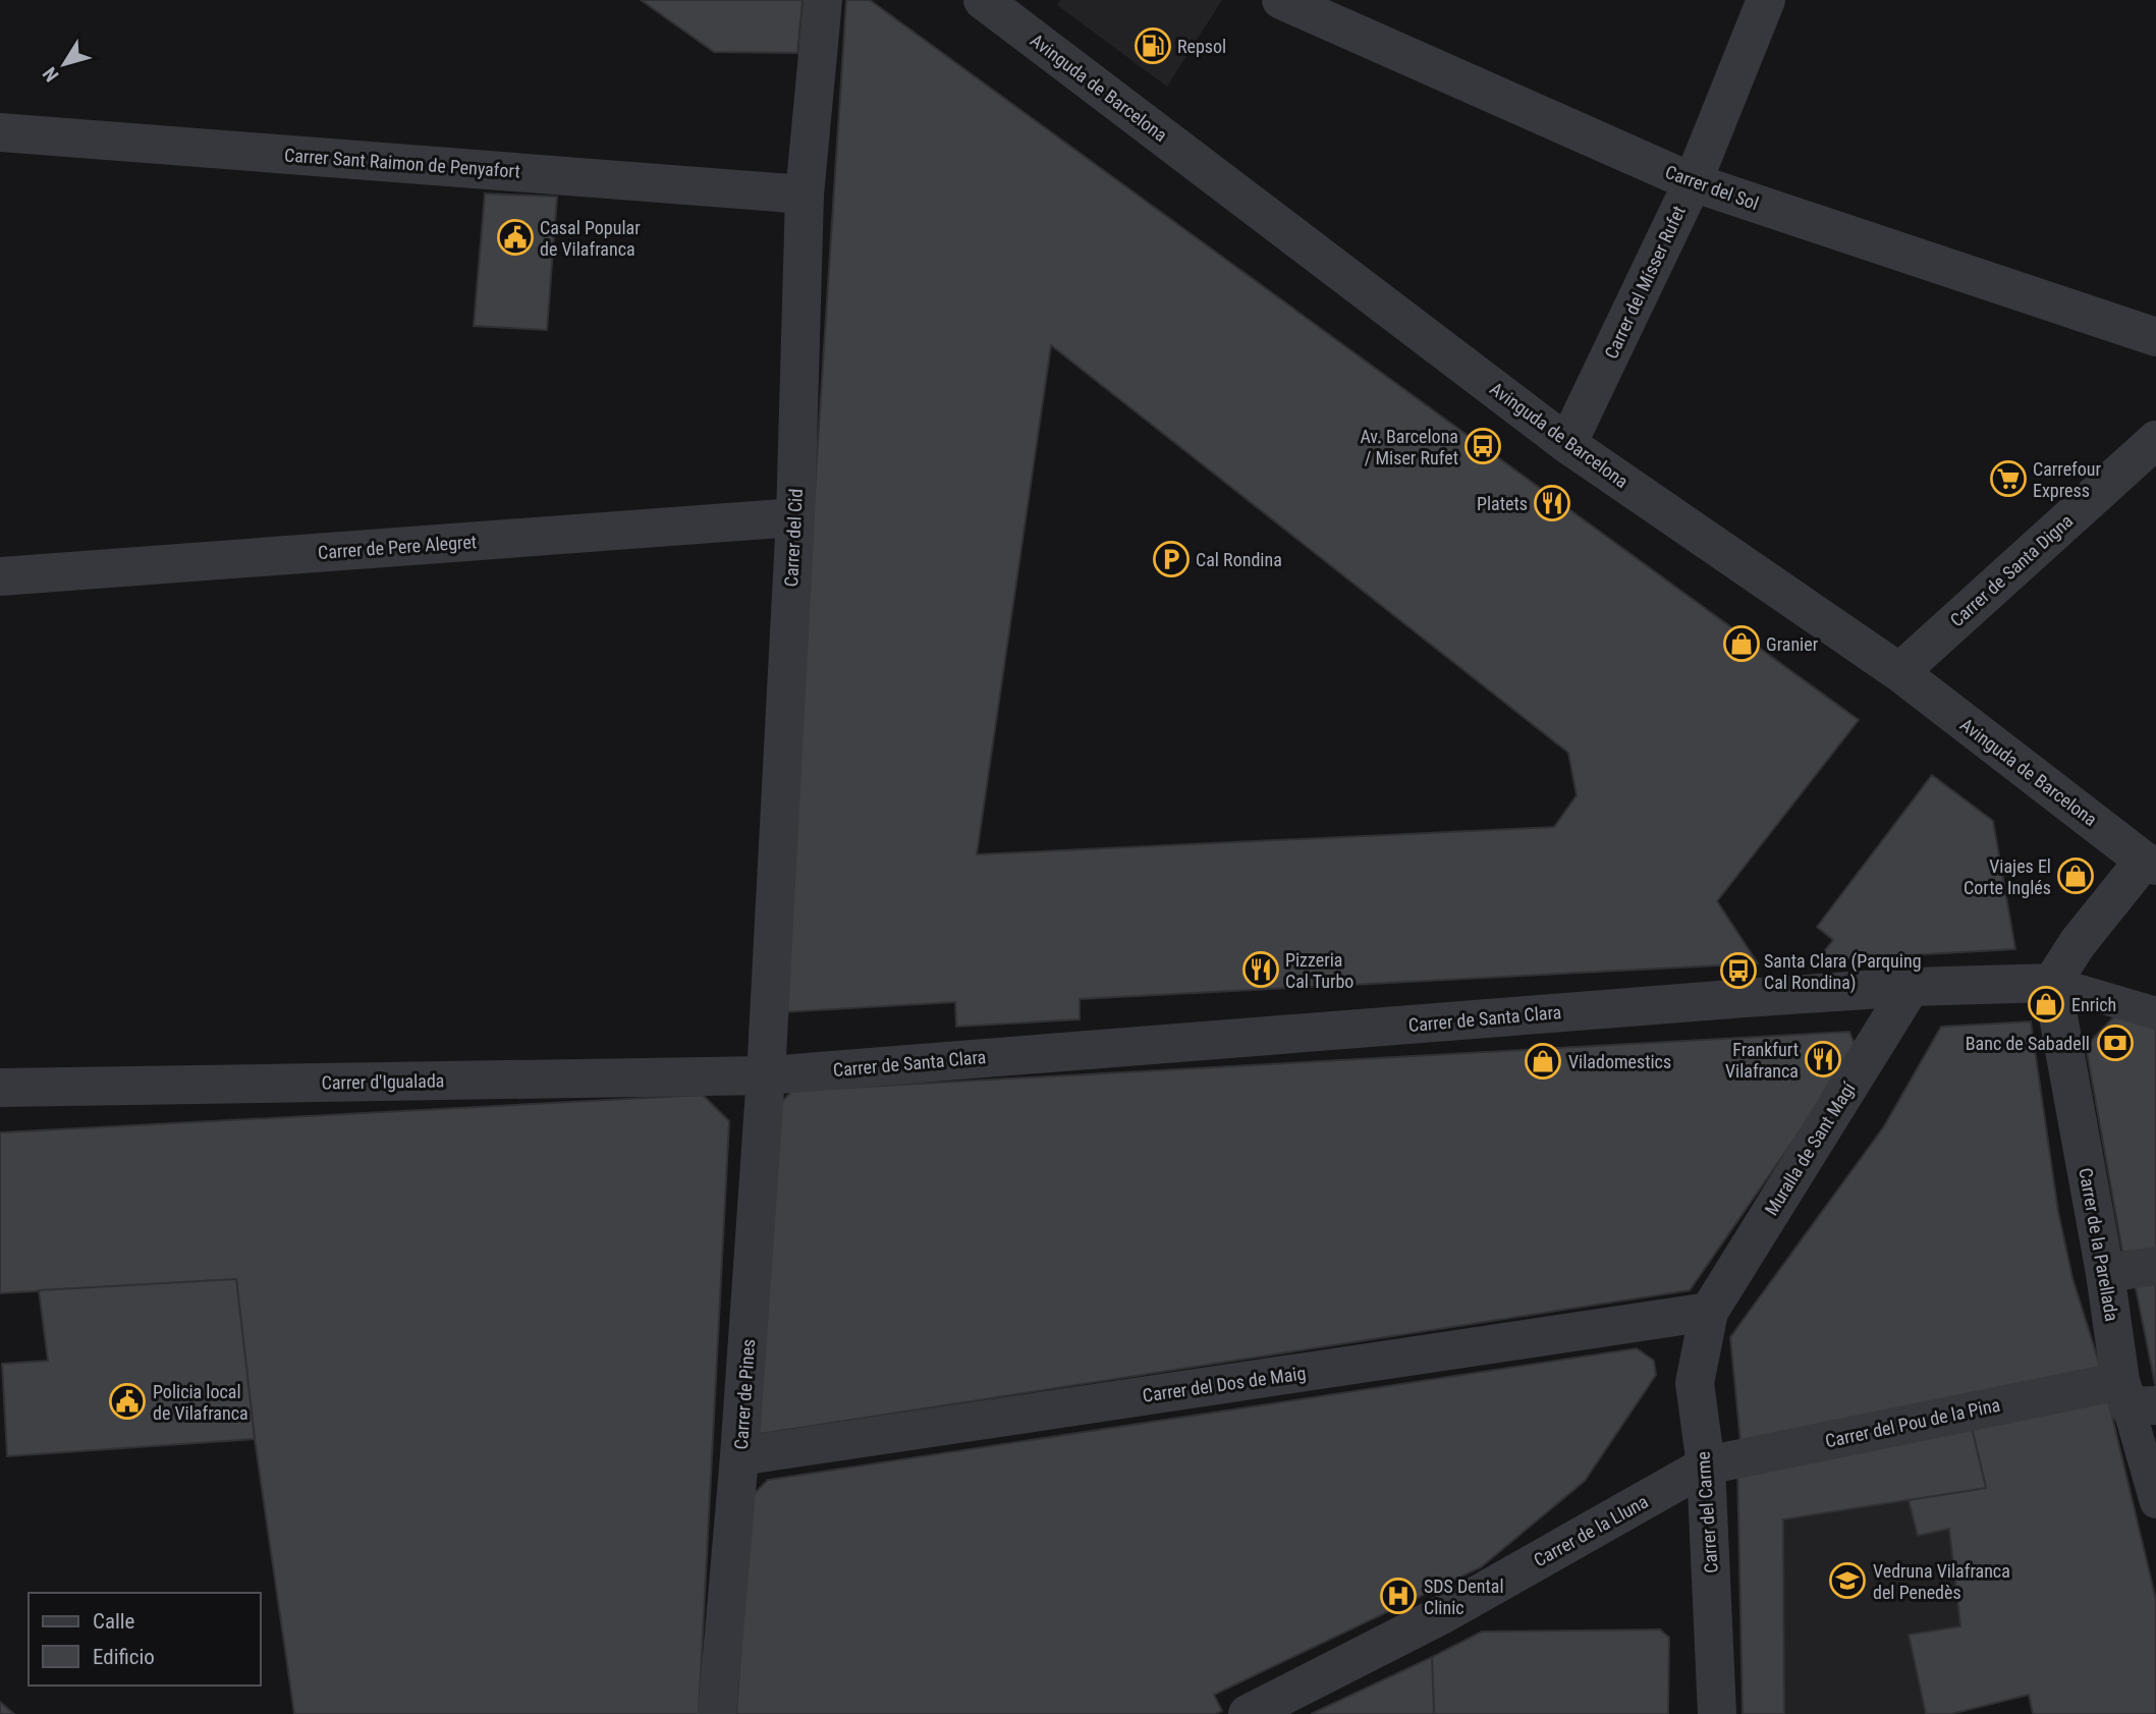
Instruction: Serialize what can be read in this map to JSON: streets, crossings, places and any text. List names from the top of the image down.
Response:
{
  "streets": {
    "street": [
      "Avinguda de Barcelona",
      "Carrer Sant Raimon de Penyafort",
      "Carrer del Sol",
      "Carrer del Mísser Rufet",
      "Carrer del Cid",
      "Carrer de Pere Alegret",
      "Carrer de Santa Digna",
      "Carrer de Santa Clara",
      "Carrer d'Igualada",
      "Muralla de Sant Magí",
      "Carrer de la Parellada",
      "Carrer del Dos de Maig",
      "Carrer de Pines",
      "Carrer del Pou de la Pina",
      "Carrer del Carme",
      "Carrer de la Lluna"
    ]
  },
  "crossings": [
    ["Avinguda de Barcelona", "Carrer del Mísser Rufet"],
    ["Avinguda de Barcelona", "Carrer de Santa Digna"],
    ["Carrer Sant Raimon de Penyafort", "Carrer del Cid"],
    ["Carrer del Sol", "Carrer del Mísser Rufet"],
    ["Carrer del Cid", "Carrer de Pere Alegret"],
    ["Carrer del Cid", "Carrer de Santa Clara"],
    ["Carrer del Cid", "Carrer d'Igualada"],
    ["Carrer del Cid", "Carrer de Pines"],
    ["Carrer de Santa Clara", "Carrer d'Igualada"],
    ["Carrer de Santa Clara", "Muralla de Sant Magí"],
    ["Carrer de Santa Clara", "Carrer de la Parellada"],
    ["Carrer de Santa Clara", "Carrer de Pines"],
    ["Carrer d'Igualada", "Carrer de Pines"],
    ["Muralla de Sant Magí", "Carrer del Dos de Maig"],
    ["Muralla de Sant Magí", "Carrer del Carme"],
    ["Carrer de la Parellada", "Carrer del Pou de la Pina"],
    ["Carrer del Dos de Maig", "Carrer de Pines"],
    ["Carrer del Dos de Maig", "Carrer del Carme"],
    ["Carrer del Pou de la Pina", "Carrer del Carme"],
    ["Carrer del Pou de la Pina", "Carrer de la Lluna"],
    ["Carrer del Carme", "Carrer de la Lluna"]
  ],
  "places": {
    "fuel station": ["Repsol"],
    "public building": ["Casal Popular de Vilafranca", "Policia local de Vilafranca"],
    "bus stop": ["Av. Barcelona / Miser Rufet", "Santa Clara (Parquing Cal Rondina)"],
    "supermarket": ["Carrefour Express"],
    "restaurant": ["Platets", "Pizzeria Cal Turbo", "Frankfurt Vilafranca"],
    "parking": ["Cal Rondina"],
    "shop": [
      "Granier",
      "Viajes El Corte Inglés",
      "Enrich",
      "Viladomestics"
    ],
    "bank": ["Banc de Sabadell"],
    "school or university": ["Vedruna Vilafranca del Penedès"],
    "hospital": ["SDS Dental Clinic"]
  },
  "legend": ["Calle", "Edificio"],
  "north": "bottom left"
}
